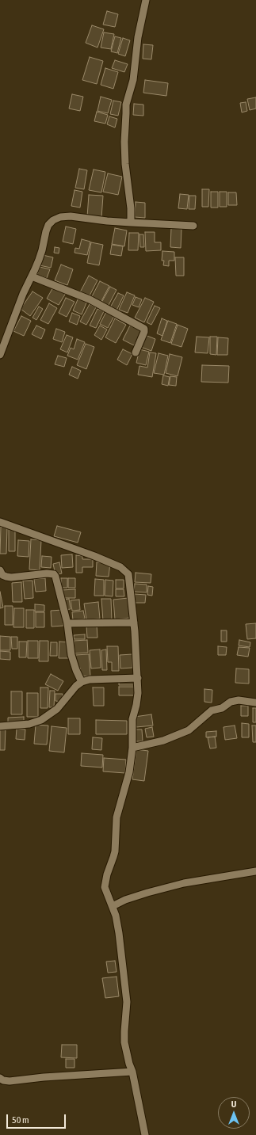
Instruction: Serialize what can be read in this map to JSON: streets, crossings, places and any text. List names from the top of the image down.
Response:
{
  "scale_bar": "50 m",
  "north": "top"
}
